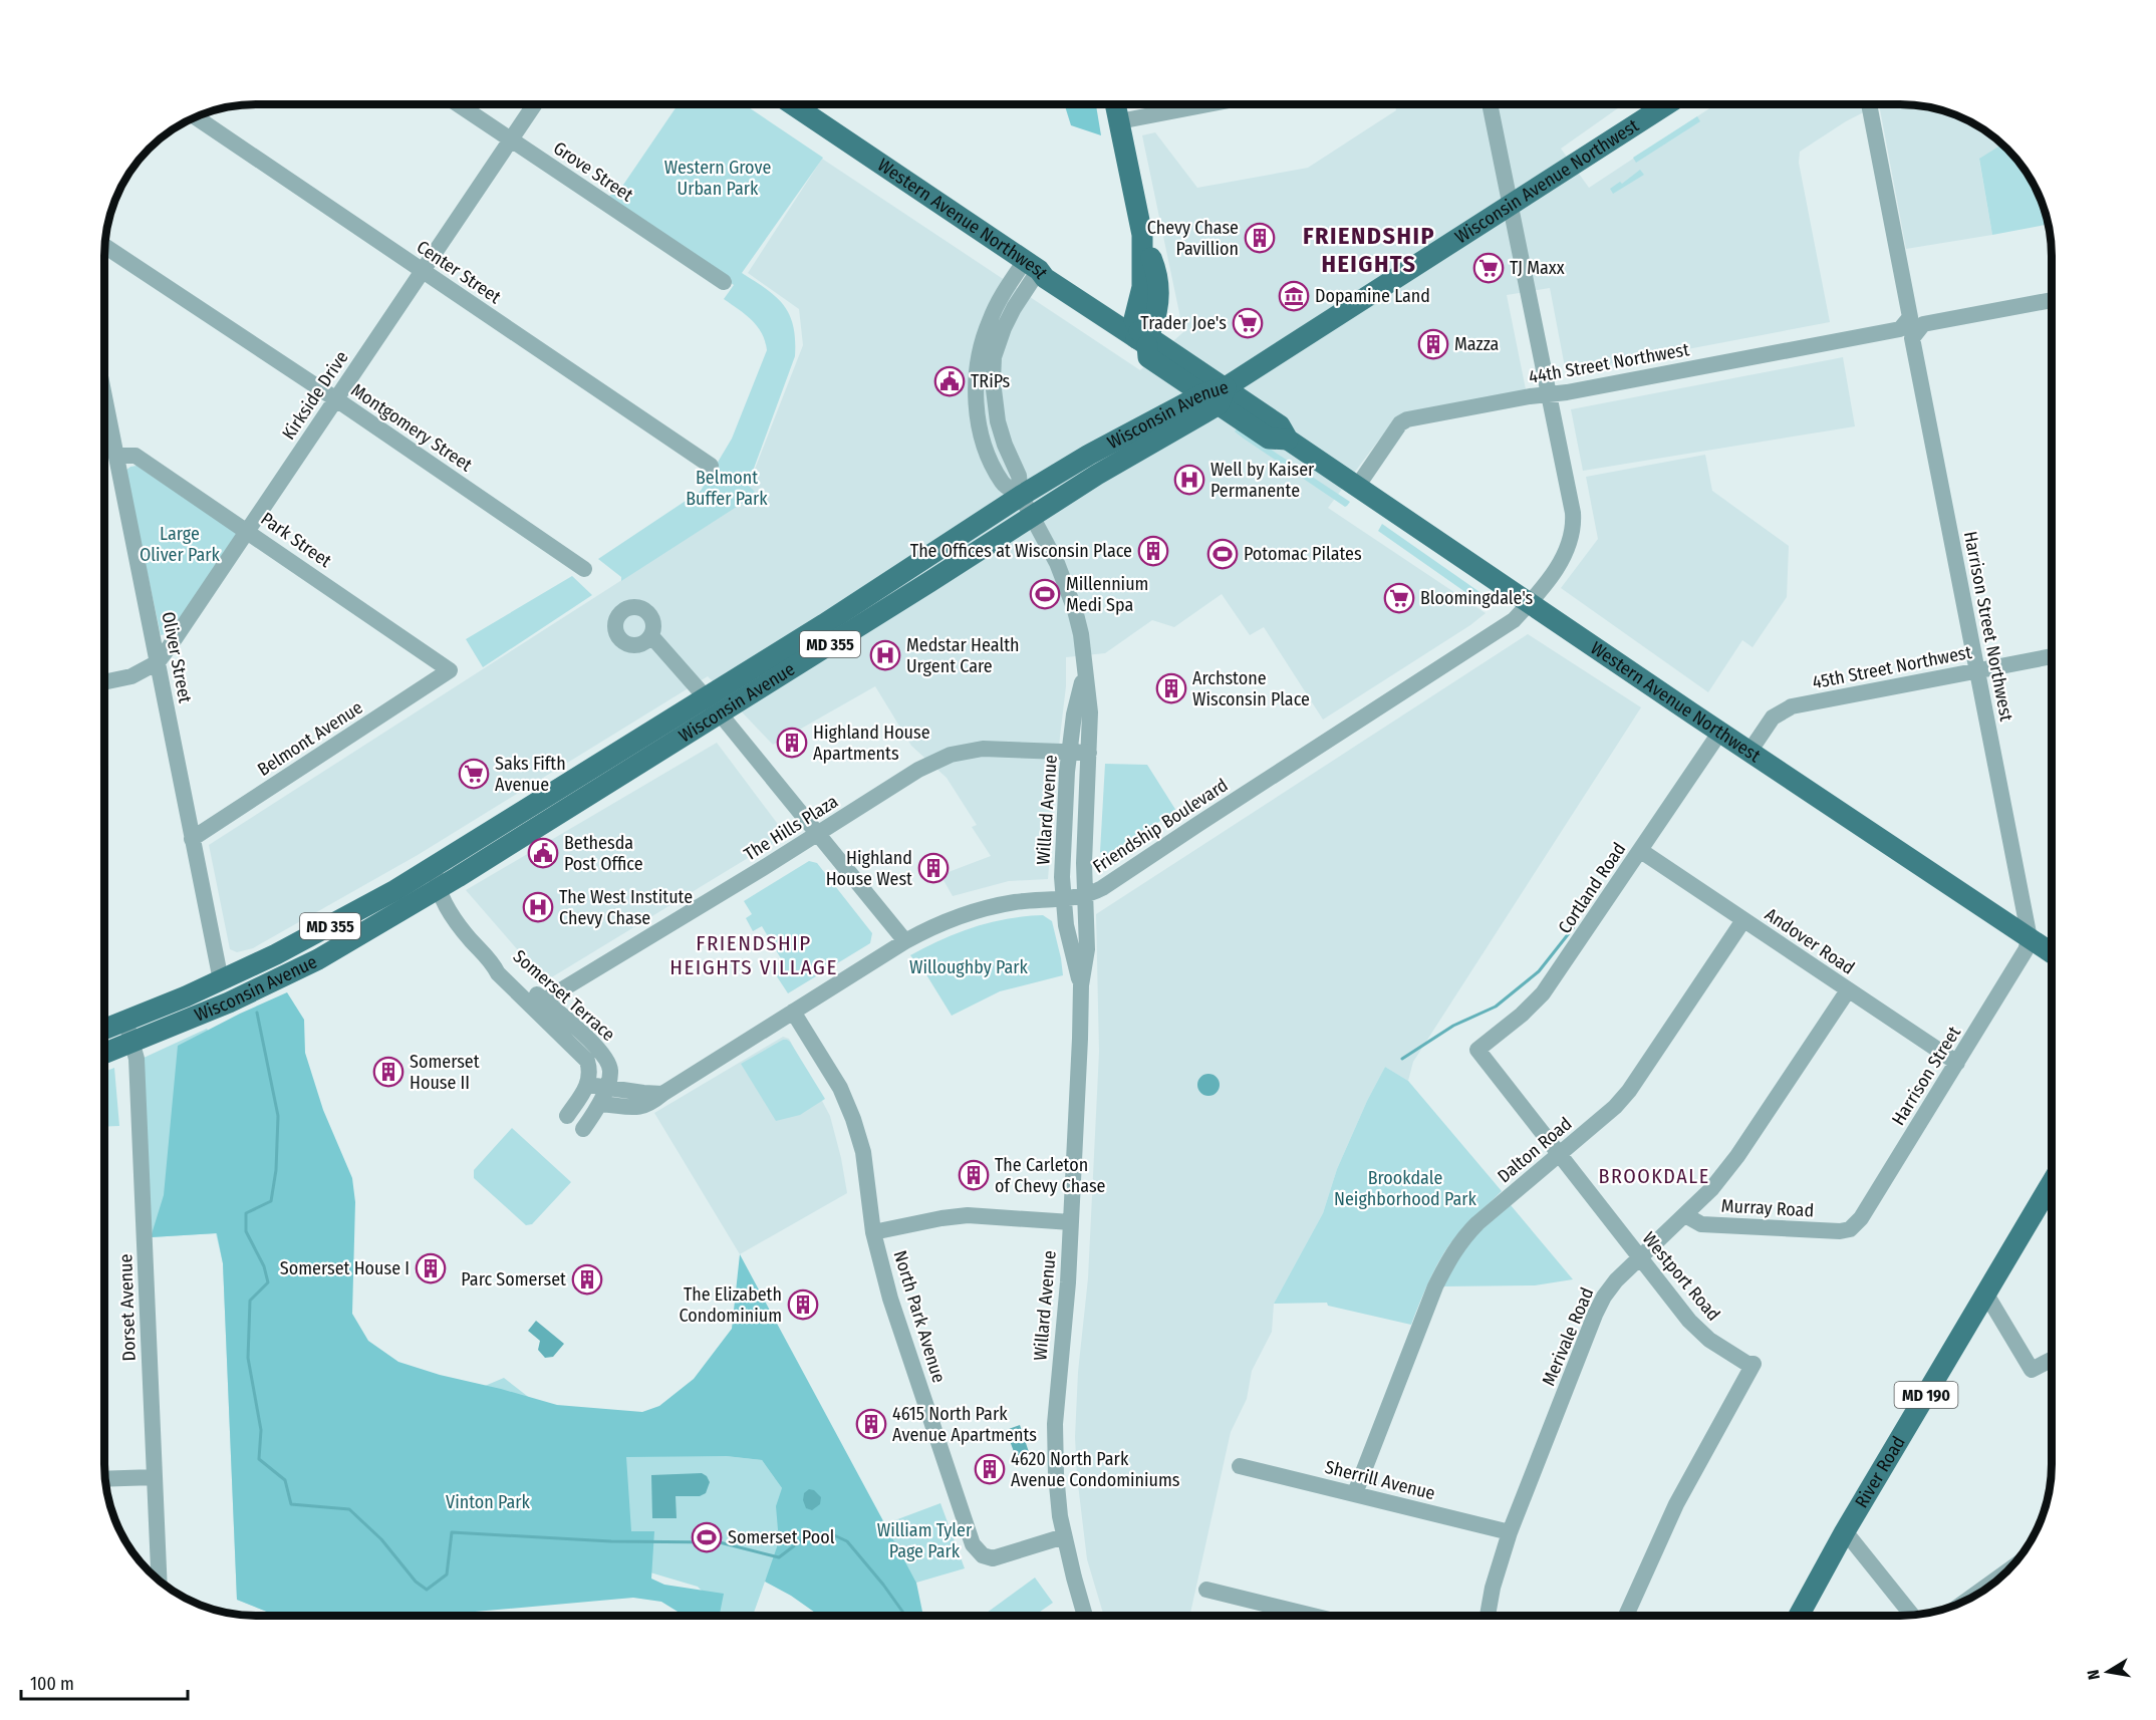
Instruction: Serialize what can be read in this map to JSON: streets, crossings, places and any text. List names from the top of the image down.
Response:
{
  "streets": {
    "main road": [
      "Wisconsin Avenue Northwest",
      "Western Avenue Northwest",
      "Wisconsin Avenue",
      "MD 355",
      "MD 190",
      "River Road"
    ],
    "street": [
      "Grove Street",
      "Center Street",
      "44th Street Northwest",
      "Kirkside Drive",
      "Montgomery Street",
      "Park Street",
      "Harrison Street Northwest",
      "Oliver Street",
      "45th Street Northwest",
      "Belmont Avenue",
      "Willard Avenue",
      "Friendship Boulevard",
      "The Hills Plaza",
      "Cortland Road",
      "Andover Road",
      "Somerset Terrace",
      "Harrison Street",
      "Dalton Road",
      "Murray Road",
      "Westport Road",
      "Dorset Avenue",
      "North Park Avenue",
      "Merivale Road",
      "Sherrill Avenue"
    ]
  },
  "crossings": [
    ["Grove Street", "Kirkside Drive"],
    ["Wisconsin Avenue Northwest", "Western Avenue Northwest"],
    ["Wisconsin Avenue Northwest", "Wisconsin Avenue"],
    ["Wisconsin Avenue Northwest", "Friendship Boulevard"],
    ["Western Avenue Northwest", "44th Street Northwest"],
    ["Western Avenue Northwest", "Wisconsin Avenue"],
    ["Western Avenue Northwest", "Harrison Street Northwest"],
    ["Western Avenue Northwest", "45th Street Northwest"],
    ["Western Avenue Northwest", "Friendship Boulevard"],
    ["Western Avenue Northwest", "Cortland Road"],
    ["Western Avenue Northwest", "Harrison Street"],
    ["Center Street", "Kirkside Drive"],
    ["44th Street Northwest", "Harrison Street Northwest"],
    ["44th Street Northwest", "Friendship Boulevard"],
    ["Kirkside Drive", "Montgomery Street"],
    ["Kirkside Drive", "Park Street"],
    ["Kirkside Drive", "Oliver Street"],
    ["Wisconsin Avenue", "Oliver Street"],
    ["Wisconsin Avenue", "Willard Avenue"],
    ["Wisconsin Avenue", "Somerset Terrace"],
    ["Wisconsin Avenue", "Dorset Avenue"],
    ["Park Street", "Oliver Street"],
    ["Park Street", "Belmont Avenue"],
    ["Harrison Street Northwest", "45th Street Northwest"],
    ["Harrison Street Northwest", "Harrison Street"],
    ["Oliver Street", "Belmont Avenue"],
    ["Willard Avenue", "Friendship Boulevard"],
    ["Willard Avenue", "The Hills Plaza"],
    ["Willard Avenue", "North Park Avenue"],
    ["Friendship Boulevard", "Somerset Terrace"],
    ["Friendship Boulevard", "North Park Avenue"],
    ["The Hills Plaza", "Somerset Terrace"],
    ["Cortland Road", "Andover Road"],
    ["Cortland Road", "Westport Road"],
    ["Andover Road", "Harrison Street"],
    ["Andover Road", "Dalton Road"],
    ["Andover Road", "Merivale Road"],
    ["Harrison Street", "Murray Road"],
    ["Dalton Road", "Westport Road"],
    ["Dalton Road", "Sherrill Avenue"],
    ["Murray Road", "Merivale Road"],
    ["Westport Road", "Merivale Road"],
    ["Merivale Road", "Sherrill Avenue"]
  ],
  "districts": ["FRIENDSHIP HEIGHTS", "FRIENDSHIP HEIGHTS VILLAGE", "BROOKDALE"],
  "parks": [
    "Western Grove Urban Park",
    "Belmont Buffer Park",
    "Large Oliver Park",
    "Willoughby Park",
    "Brookdale Neighborhood Park",
    "Vinton Park",
    "William Tyler Page Park"
  ],
  "places": {
    "building": [
      "Chevy Chase Pavillion",
      "Mazza",
      "The Offices at Wisconsin Place",
      "Archstone Wisconsin Place",
      "Highland House Apartments",
      "Highland House West",
      "Somerset House II",
      "The Carleton of Chevy Chase",
      "Somerset House I",
      "Parc Somerset",
      "The Elizabeth Condominium",
      "4615 North Park Avenue Apartments",
      "4620 North Park Avenue Condominiums"
    ],
    "supermarket": [
      "TJ Maxx",
      "Trader Joe's",
      "Bloomingdale's",
      "Saks Fifth Avenue"
    ],
    "museum": ["Dopamine Land"],
    "public building": ["TRiPs", "Bethesda Post Office"],
    "hospital": ["Well by Kaiser Permanente", "Medstar Health Urgent Care", "The West Institute Chevy Chase"],
    "sports": ["Potomac Pilates", "Millennium Medi Spa", "Somerset Pool"]
  },
  "scale_bar": "100 m",
  "north": "left"
}
